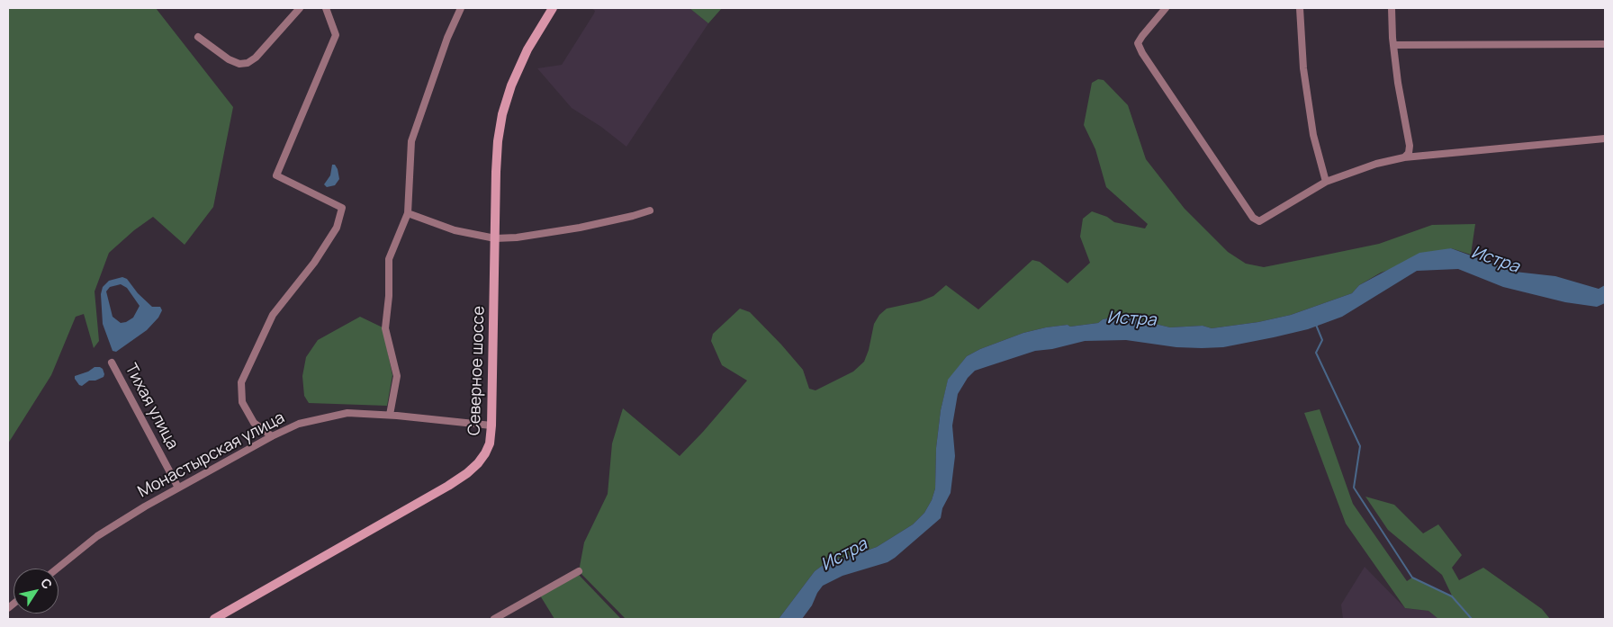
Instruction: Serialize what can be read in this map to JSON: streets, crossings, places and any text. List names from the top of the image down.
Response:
{
  "streets": {
    "main road": ["Северное шоссе"],
    "street": ["Тихая улица", "Монастырская улица"]
  },
  "crossings": [
    ["Северное шоссе", "Монастырская улица"],
    ["Тихая улица", "Монастырская улица"]
  ],
  "water": ["Истра"],
  "north": "top right"
}
